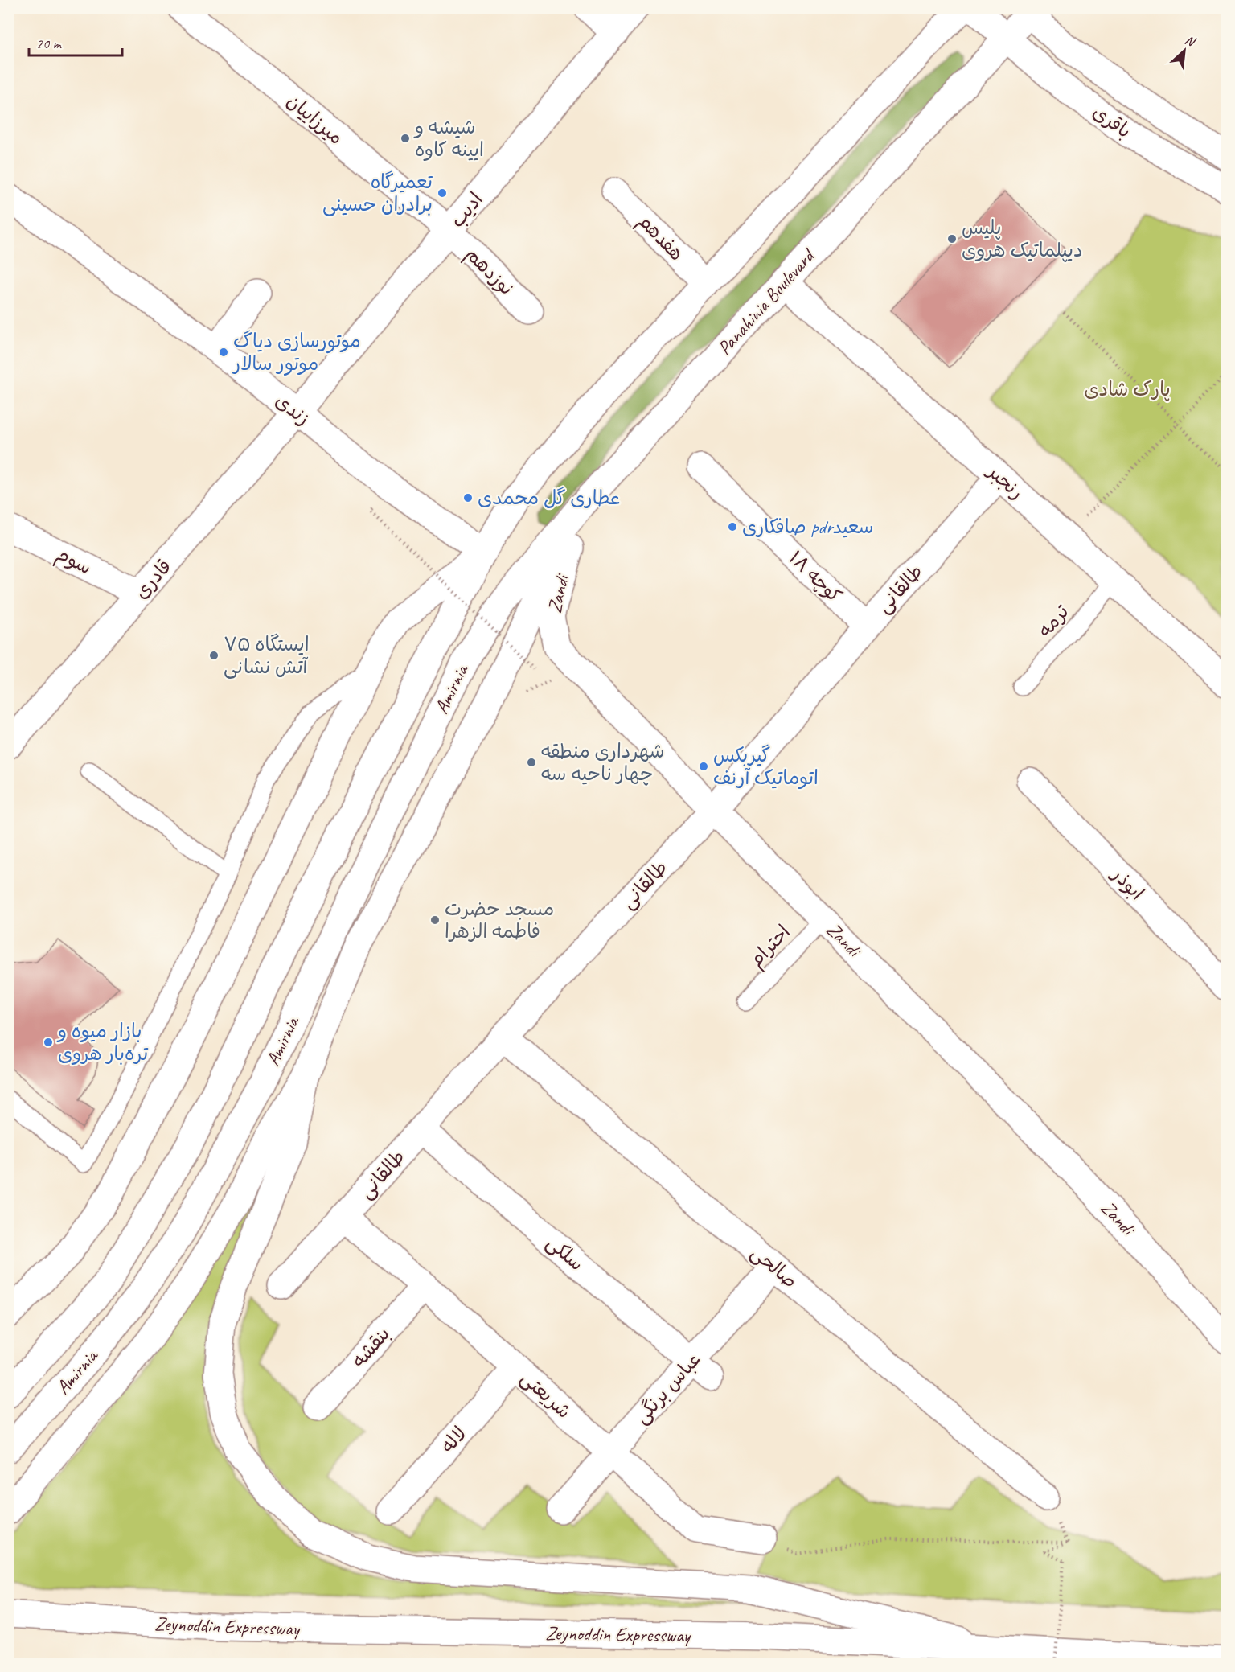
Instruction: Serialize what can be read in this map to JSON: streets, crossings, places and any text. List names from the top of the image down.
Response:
{
  "streets": {
    "main road": [
      "میرزاییان",
      "باقری",
      "ادیب",
      "هفدهم",
      "نوزدهم",
      "Panahinia Boulevard",
      "زندی",
      "رنجبر",
      "سوم",
      "کوچه ۱۸",
      "قادری",
      "طالقانی",
      "Zandi",
      "Amirnia",
      "ابوذر",
      "سلکی",
      "صالحی",
      "بنقشه",
      "عباس برنگی",
      "شریعتی",
      "لاله",
      "Zeynoddin Expressway"
    ],
    "lane": ["ترمه", "احترام"]
  },
  "crossings": [
    ["میرزاییان", "ادیب"],
    ["میرزاییان", "نوزدهم"],
    ["باقری", "Panahinia Boulevard"],
    ["ادیب", "نوزدهم"],
    ["ادیب", "زندی"],
    ["ادیب", "قادری"],
    ["Panahinia Boulevard", "رنجبر"],
    ["Panahinia Boulevard", "Zandi"],
    ["Panahinia Boulevard", "Amirnia"],
    ["زندی", "قادری"],
    ["زندی", "Amirnia"],
    ["رنجبر", "طالقانی"],
    ["رنجبر", "ترمه"],
    ["سوم", "قادری"],
    ["کوچه ۱۸", "طالقانی"],
    ["طالقانی", "Zandi"],
    ["طالقانی", "سلکی"],
    ["طالقانی", "صالحی"],
    ["طالقانی", "شریعتی"],
    ["Zandi", "احترام"],
    ["سلکی", "عباس برنگی"],
    ["صالحی", "عباس برنگی"],
    ["بنقشه", "شریعتی"],
    ["عباس برنگی", "شریعتی"],
    ["شریعتی", "لاله"]
  ],
  "parks": ["پارک شادی"],
  "places": [
    "شیشه و ایینه کاوه",
    "تعمیرگاه برادران حسینی",
    "پلیس دیپلماتیک هروی",
    "موتورسازی دیاگ موتور سالار",
    "عطاری گل محمدی",
    "صافکاری pdrسعید",
    "ایستگاه ۷۵ آتش نشانی",
    "شهرداری منطقه چهار ناحیه سه",
    "گیربکس اتوماتیک آرنف",
    "مسجد حضرت فاطمه الزهرا",
    "بازار میوه و تره‌بار هروی"
  ],
  "scale_bar": "20 m",
  "north": "top right"
}
